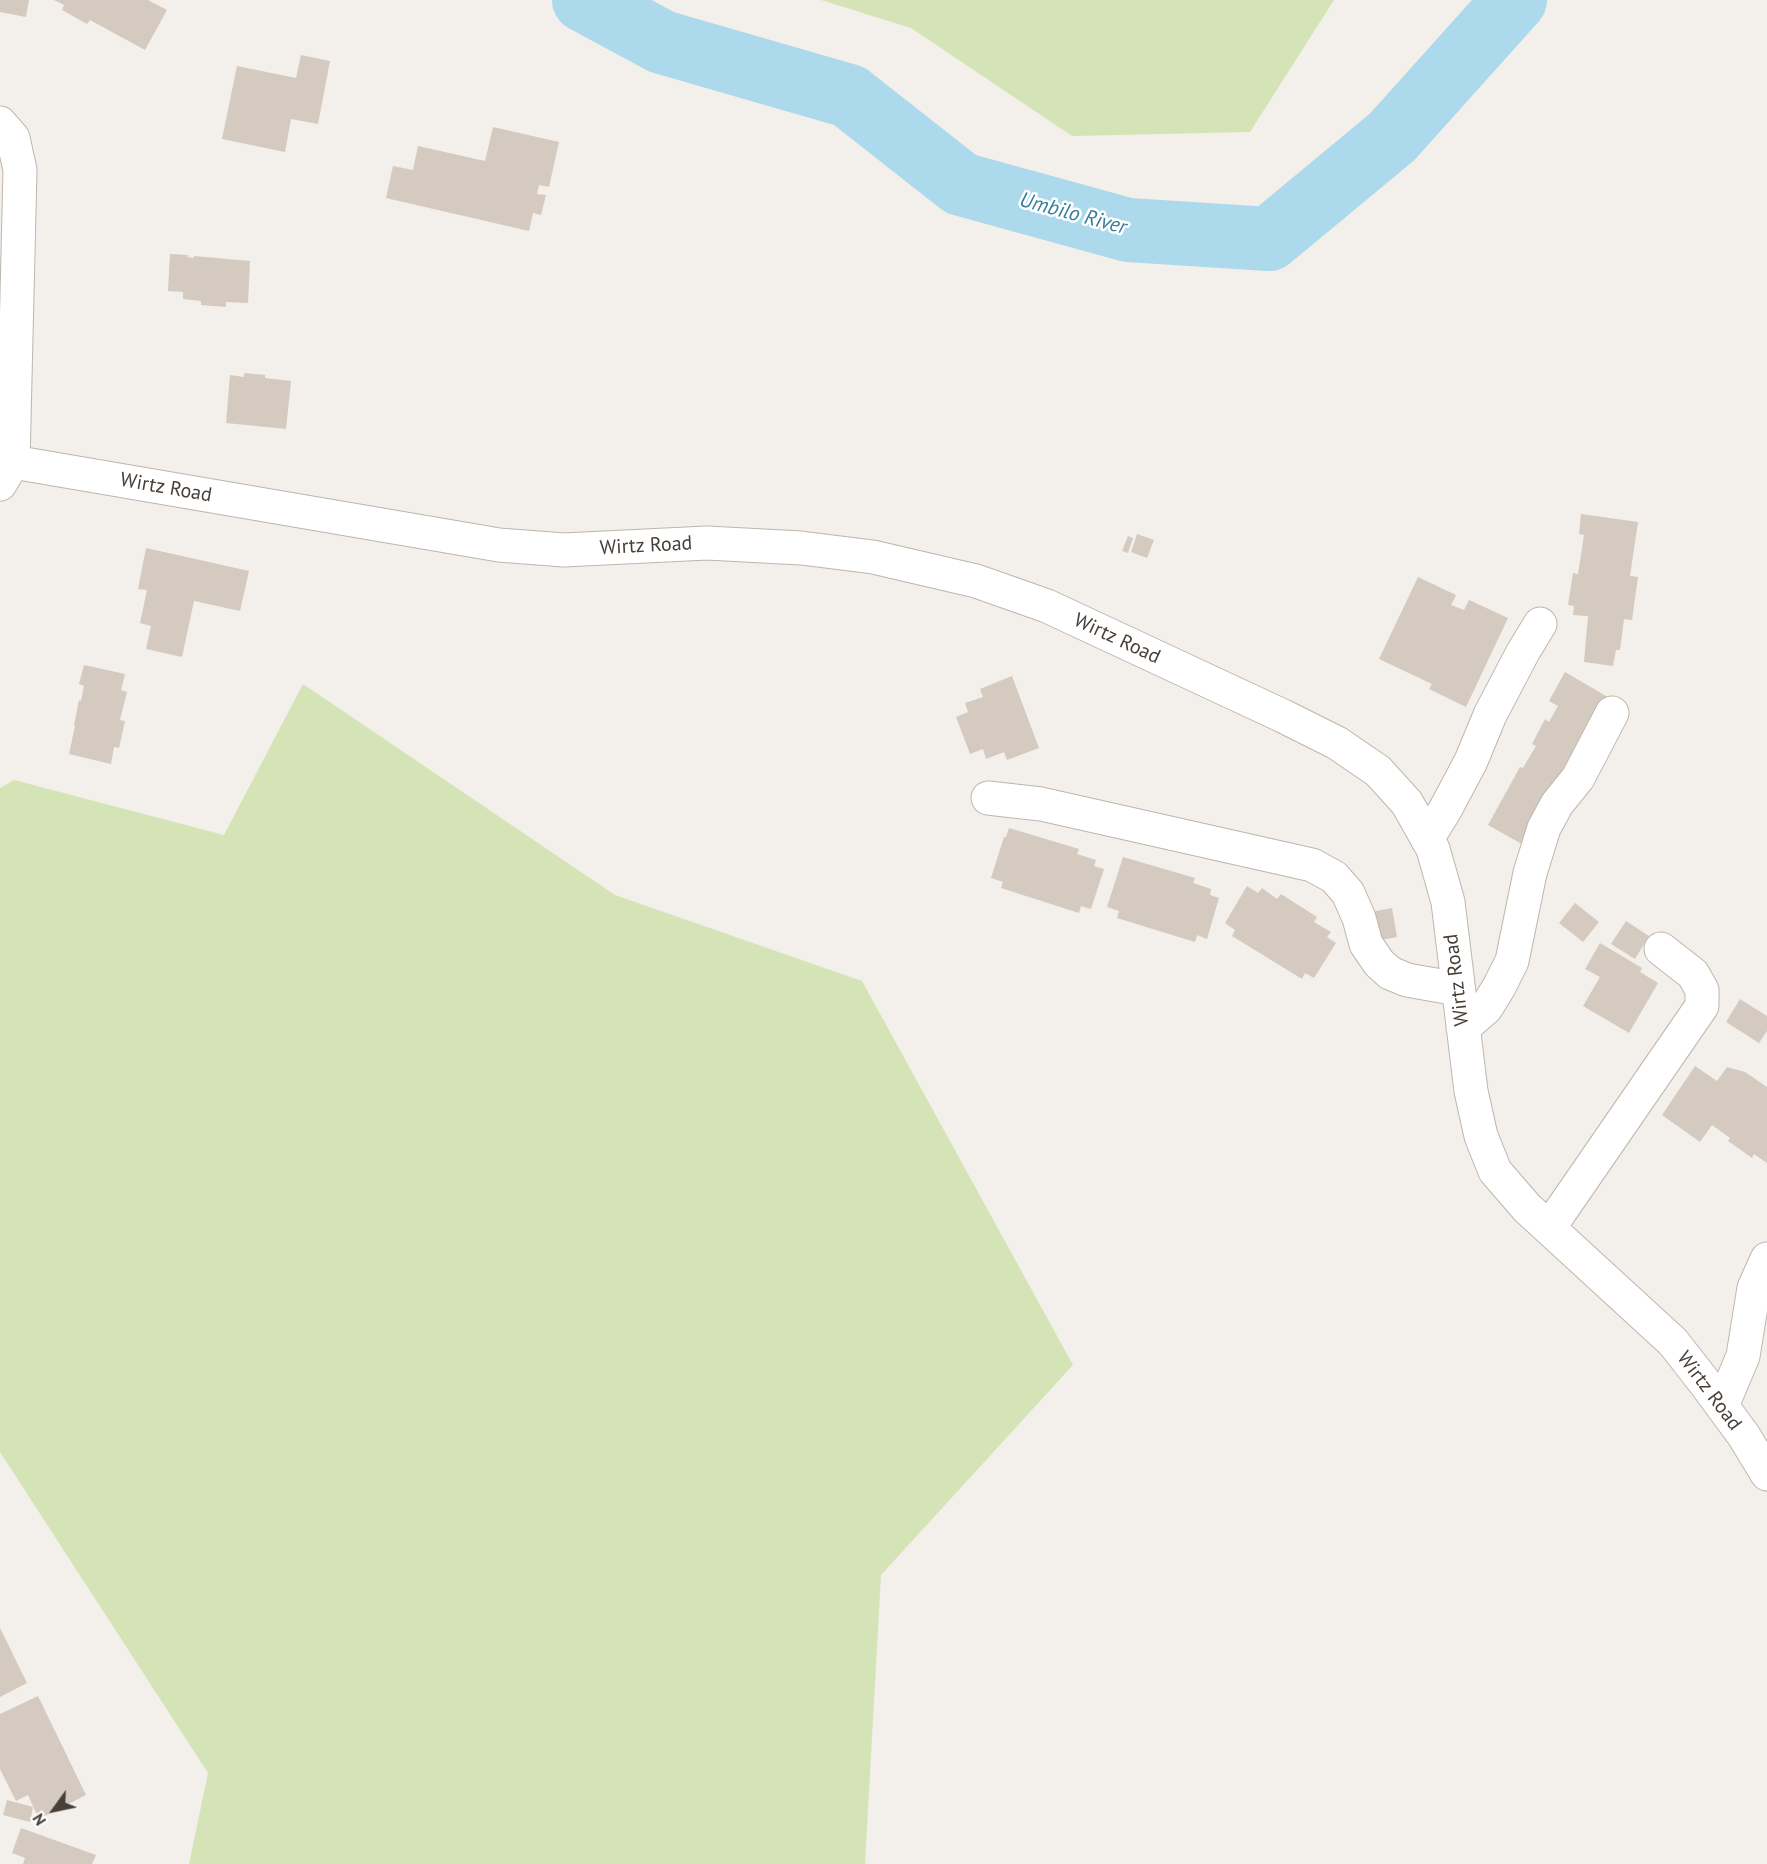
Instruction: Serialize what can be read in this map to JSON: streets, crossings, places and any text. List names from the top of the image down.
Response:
{
  "streets": {
    "street": ["Wirtz Road"]
  },
  "water": ["Umbilo River"],
  "north": "bottom left"
}
